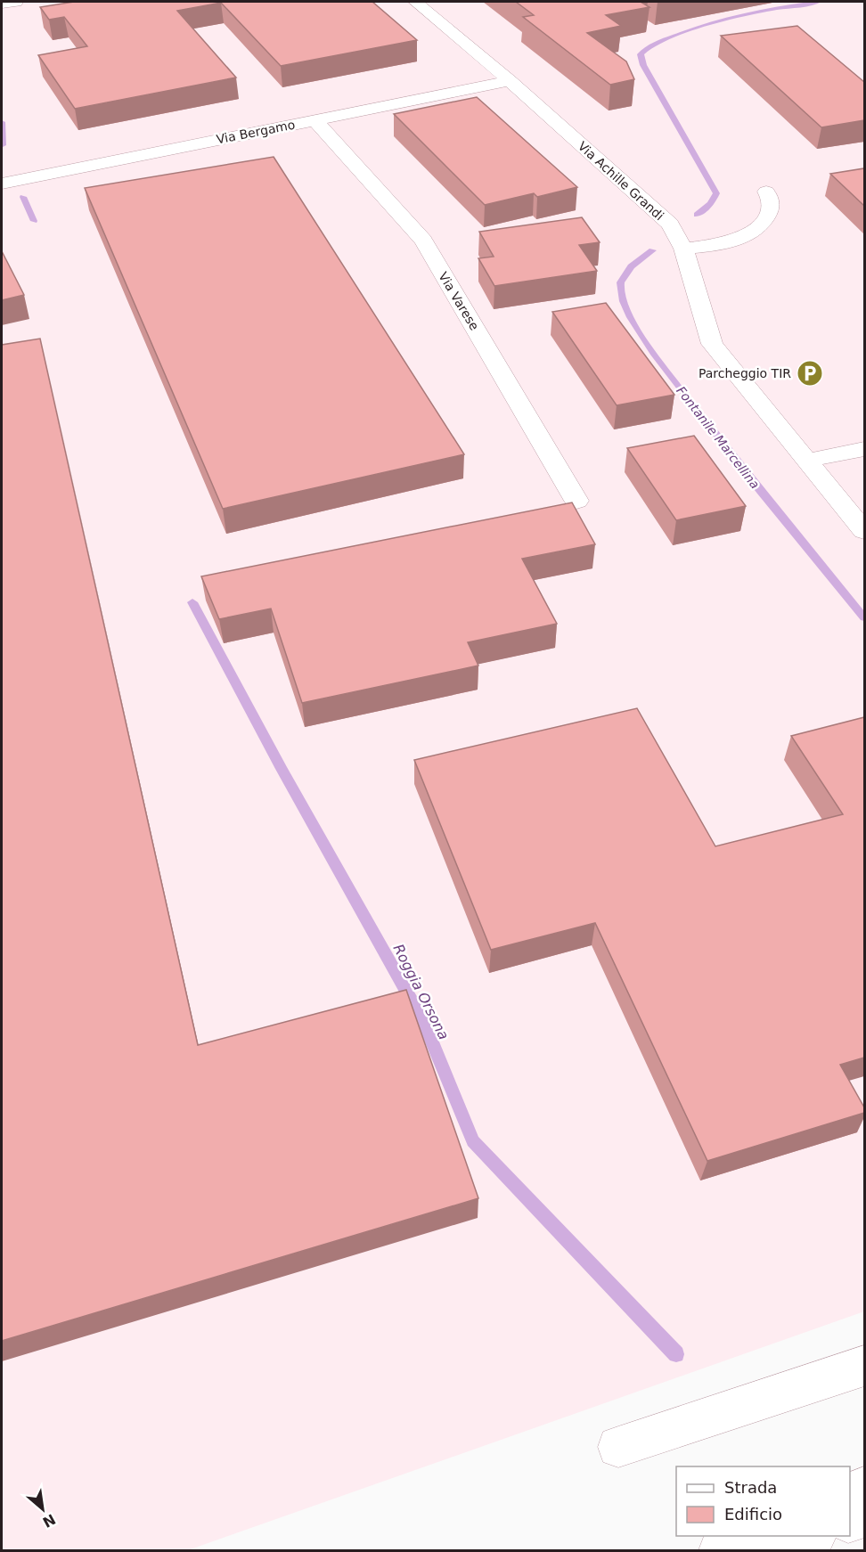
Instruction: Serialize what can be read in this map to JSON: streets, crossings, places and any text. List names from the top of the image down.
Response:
{
  "streets": {
    "main road": ["Via Bergamo", "Via Achille Grandi", "Via Varese"]
  },
  "crossings": [
    ["Via Bergamo", "Via Achille Grandi"],
    ["Via Bergamo", "Via Varese"]
  ],
  "water": ["Fontanile Marcellina", "Roggia Orsona"],
  "places": {
    "parking": ["Parcheggio TIR"]
  },
  "legend": ["Strada", "Edificio"],
  "north": "bottom right"
}
